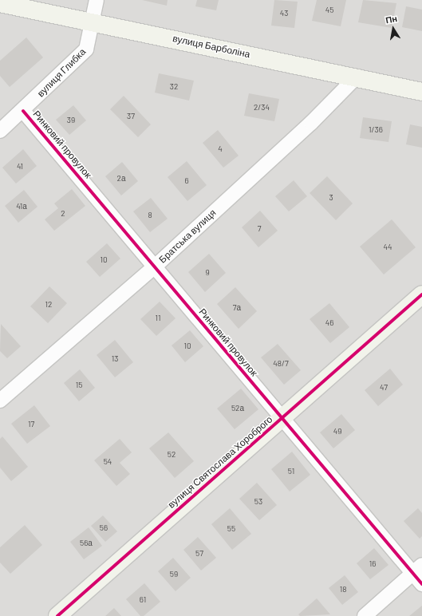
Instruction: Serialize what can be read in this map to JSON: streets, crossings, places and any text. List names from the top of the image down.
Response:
{
  "streets": {
    "street": [
      "вулиця Барболіна",
      "вулиця Глибка",
      "Ринковий провулок",
      "Братська вулиця",
      "вулиця Святослава Хороброго"
    ]
  },
  "crossings": [
    ["вулиця Барболіна", "вулиця Глибка"],
    ["вулиця Барболіна", "Братська вулиця"],
    ["вулиця Глибка", "Ринковий провулок"],
    ["Ринковий провулок", "Братська вулиця"],
    ["Ринковий провулок", "вулиця Святослава Хороброго"]
  ],
  "house_numbers": [
    "45",
    "43",
    "32",
    "2/34",
    "37",
    "39",
    "1/36",
    "4",
    "41",
    "2а",
    "6",
    "3",
    "41а",
    "2",
    "8",
    "7",
    "44",
    "10",
    "9",
    "12",
    "7а",
    "11",
    "46",
    "10",
    "13",
    "48/7",
    "15",
    "47",
    "52а",
    "17",
    "49",
    "52",
    "54",
    "51",
    "53",
    "56",
    "55",
    "56а",
    "57",
    "16",
    "59",
    "18",
    "61"
  ],
  "north": "top"
}
